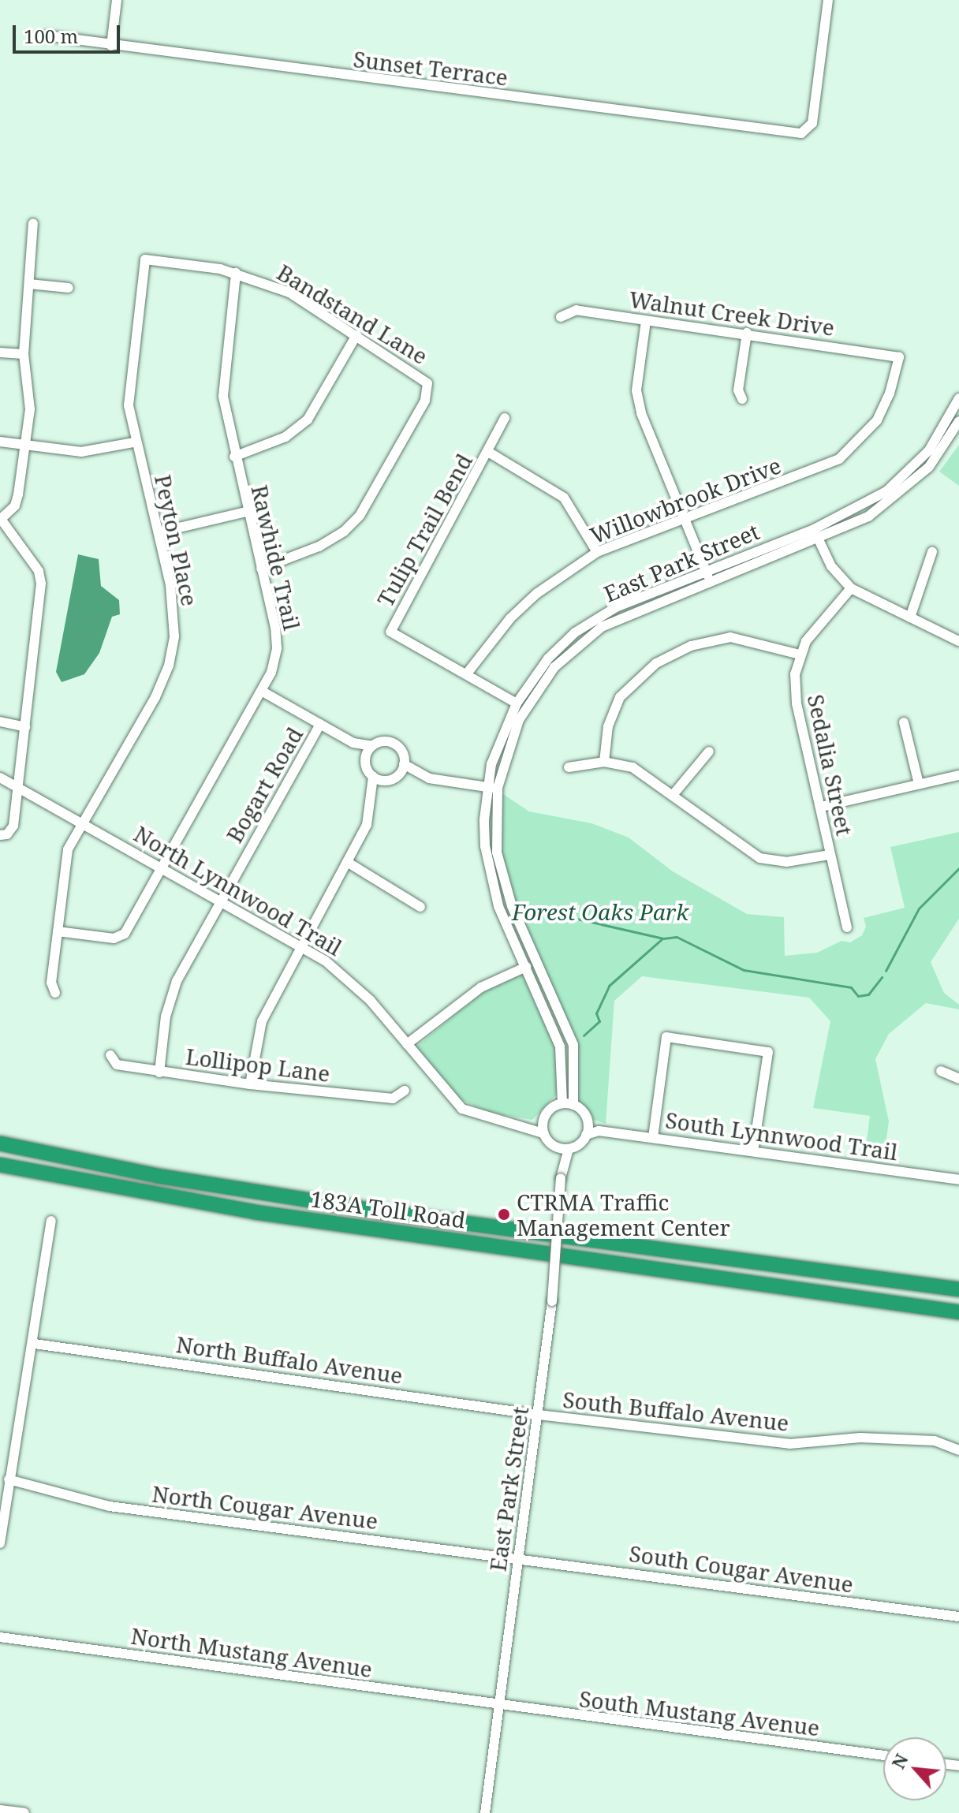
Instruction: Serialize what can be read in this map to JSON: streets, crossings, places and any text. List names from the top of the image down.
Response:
{
  "streets": {
    "highway": ["183A Toll Road"],
    "street": [
      "Sunset Terrace",
      "Walnut Creek Drive",
      "Bandstand Lane",
      "Willowbrook Drive",
      "Tulip Trail Bend",
      "Peyton Place",
      "Rawhide Trail",
      "East Park Street",
      "Sedalia Street",
      "Bogart Road",
      "North Lynnwood Trail",
      "Lollipop Lane",
      "South Lynnwood Trail",
      "North Buffalo Avenue",
      "South Buffalo Avenue",
      "North Cougar Avenue",
      "South Cougar Avenue",
      "North Mustang Avenue",
      "South Mustang Avenue"
    ]
  },
  "crossings": [
    ["Walnut Creek Drive", "Willowbrook Drive"],
    ["Bandstand Lane", "Peyton Place"],
    ["Bandstand Lane", "Rawhide Trail"],
    ["Willowbrook Drive", "Tulip Trail Bend"],
    ["Tulip Trail Bend", "East Park Street"],
    ["Peyton Place", "Rawhide Trail"],
    ["Peyton Place", "North Lynnwood Trail"],
    ["Rawhide Trail", "North Lynnwood Trail"],
    ["East Park Street", "North Lynnwood Trail"],
    ["East Park Street", "South Lynnwood Trail"],
    ["East Park Street", "North Buffalo Avenue"],
    ["East Park Street", "South Buffalo Avenue"],
    ["East Park Street", "North Cougar Avenue"],
    ["East Park Street", "South Cougar Avenue"],
    ["East Park Street", "North Mustang Avenue"],
    ["East Park Street", "South Mustang Avenue"],
    ["Bogart Road", "North Lynnwood Trail"],
    ["Bogart Road", "Lollipop Lane"],
    ["North Lynnwood Trail", "South Lynnwood Trail"],
    ["North Buffalo Avenue", "South Buffalo Avenue"],
    ["North Cougar Avenue", "South Cougar Avenue"],
    ["North Mustang Avenue", "South Mustang Avenue"]
  ],
  "parks": ["Forest Oaks Park"],
  "places": ["CTRMA Traffic Management Center"],
  "scale_bar": "100 m",
  "north": "top left"
}
